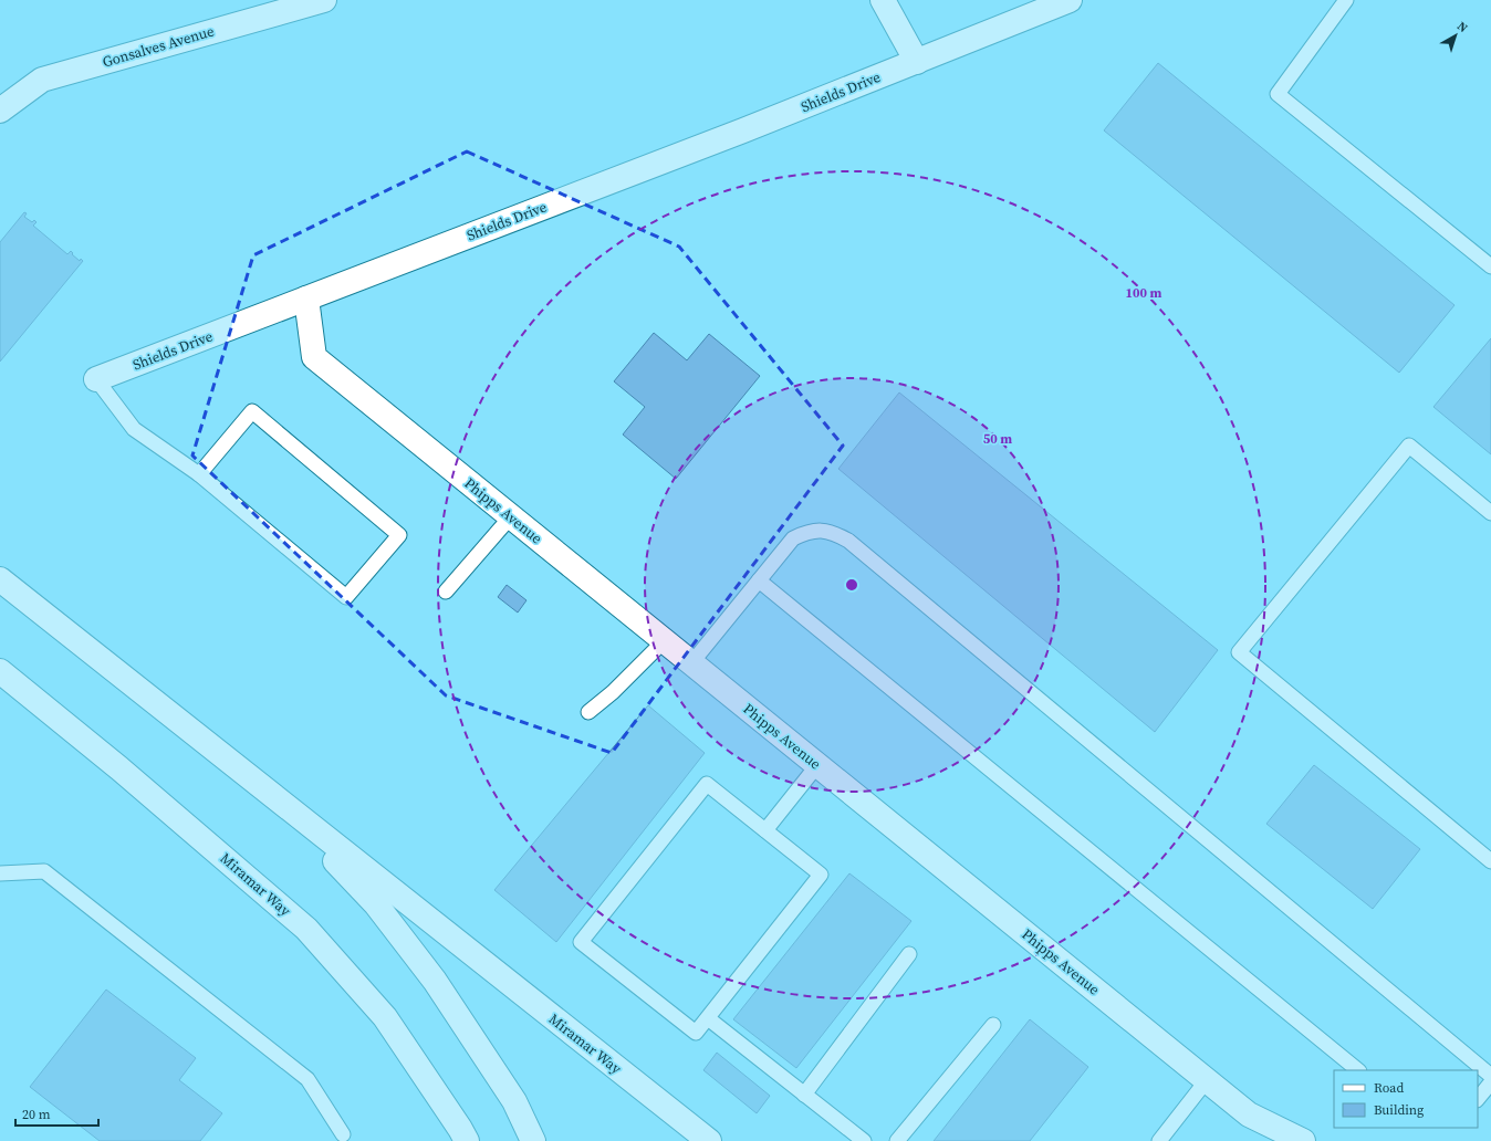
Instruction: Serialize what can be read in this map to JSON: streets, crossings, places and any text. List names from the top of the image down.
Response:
{
  "streets": {
    "street": [
      "Gonsalves Avenue",
      "Shields Drive",
      "Phipps Avenue",
      "Miramar Way"
    ]
  },
  "crossings": [
    ["Shields Drive", "Phipps Avenue"]
  ],
  "legend": ["Road", "Building"],
  "scale_bar": "20 m",
  "north": "top right",
  "rings": ["100 m", "50 m"]
}
